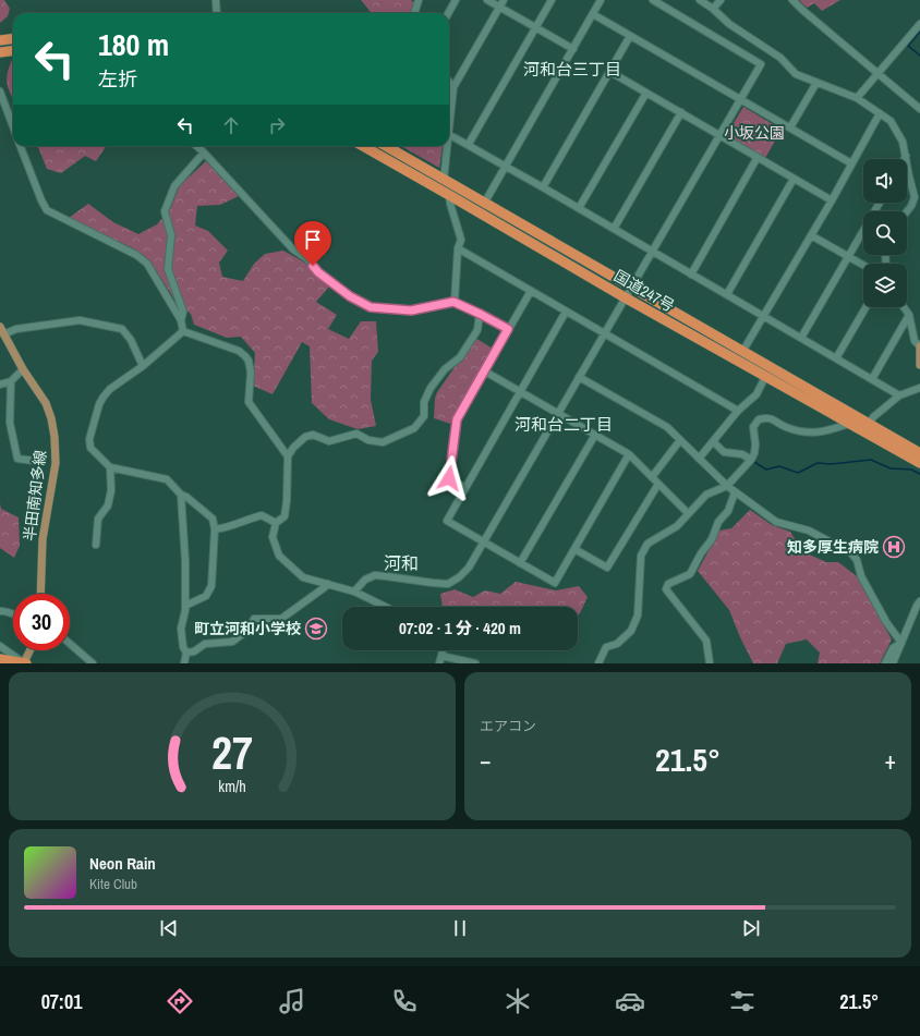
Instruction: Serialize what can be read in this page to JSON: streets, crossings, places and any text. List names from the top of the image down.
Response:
{
  "streets": {
    "highway": ["国道247号"],
    "main road": ["半田南知多線"]
  },
  "districts": ["河和台三丁目", "河和台二丁目", "河和"],
  "parks": ["小坂公園"],
  "places": {
    "hospital": ["知多厚生病院"],
    "school or university": ["町立河和小学校"]
  },
  "page": {
    "turn": ["180 m", "左折"],
    "limit": "30",
    "trip": "07:02 · 1 分 · 420 m",
    "tile": "エアコン",
    "heat": ["−", "21.5°", "+"],
    "song": ["Neon Rain", "Kite Club"],
    "tabs": ["07:01", "21.5°"],
    "gauge": ["27", "km/h"]
  }
}
